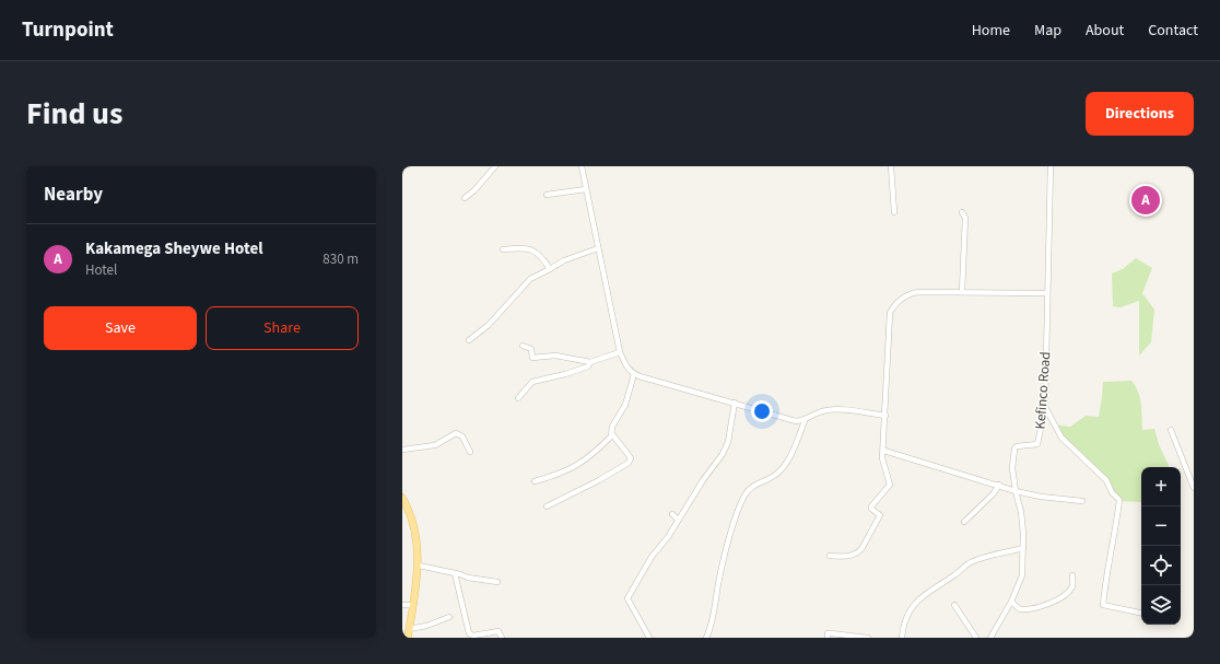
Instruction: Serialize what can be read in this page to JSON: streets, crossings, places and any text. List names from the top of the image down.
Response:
{
  "streets": {
    "street": ["Kefinco Road"]
  },
  "page": {
    "header": "Turnpoint",
    "nav": [
      "Home",
      "Map",
      "About",
      "Contact"
    ],
    "title": "Find us",
    "buttons": [
      "Directions",
      ["Save", "Share"]
    ],
    "heading": "Nearby",
    "pins": "A",
    "list": [
      {
        "mark": "A",
        "name": "Kakamega Sheywe Hotel",
        "note": "Hotel",
        "value": "830 m"
      }
    ],
    "map_buttons": ["+", "−"]
  }
}
